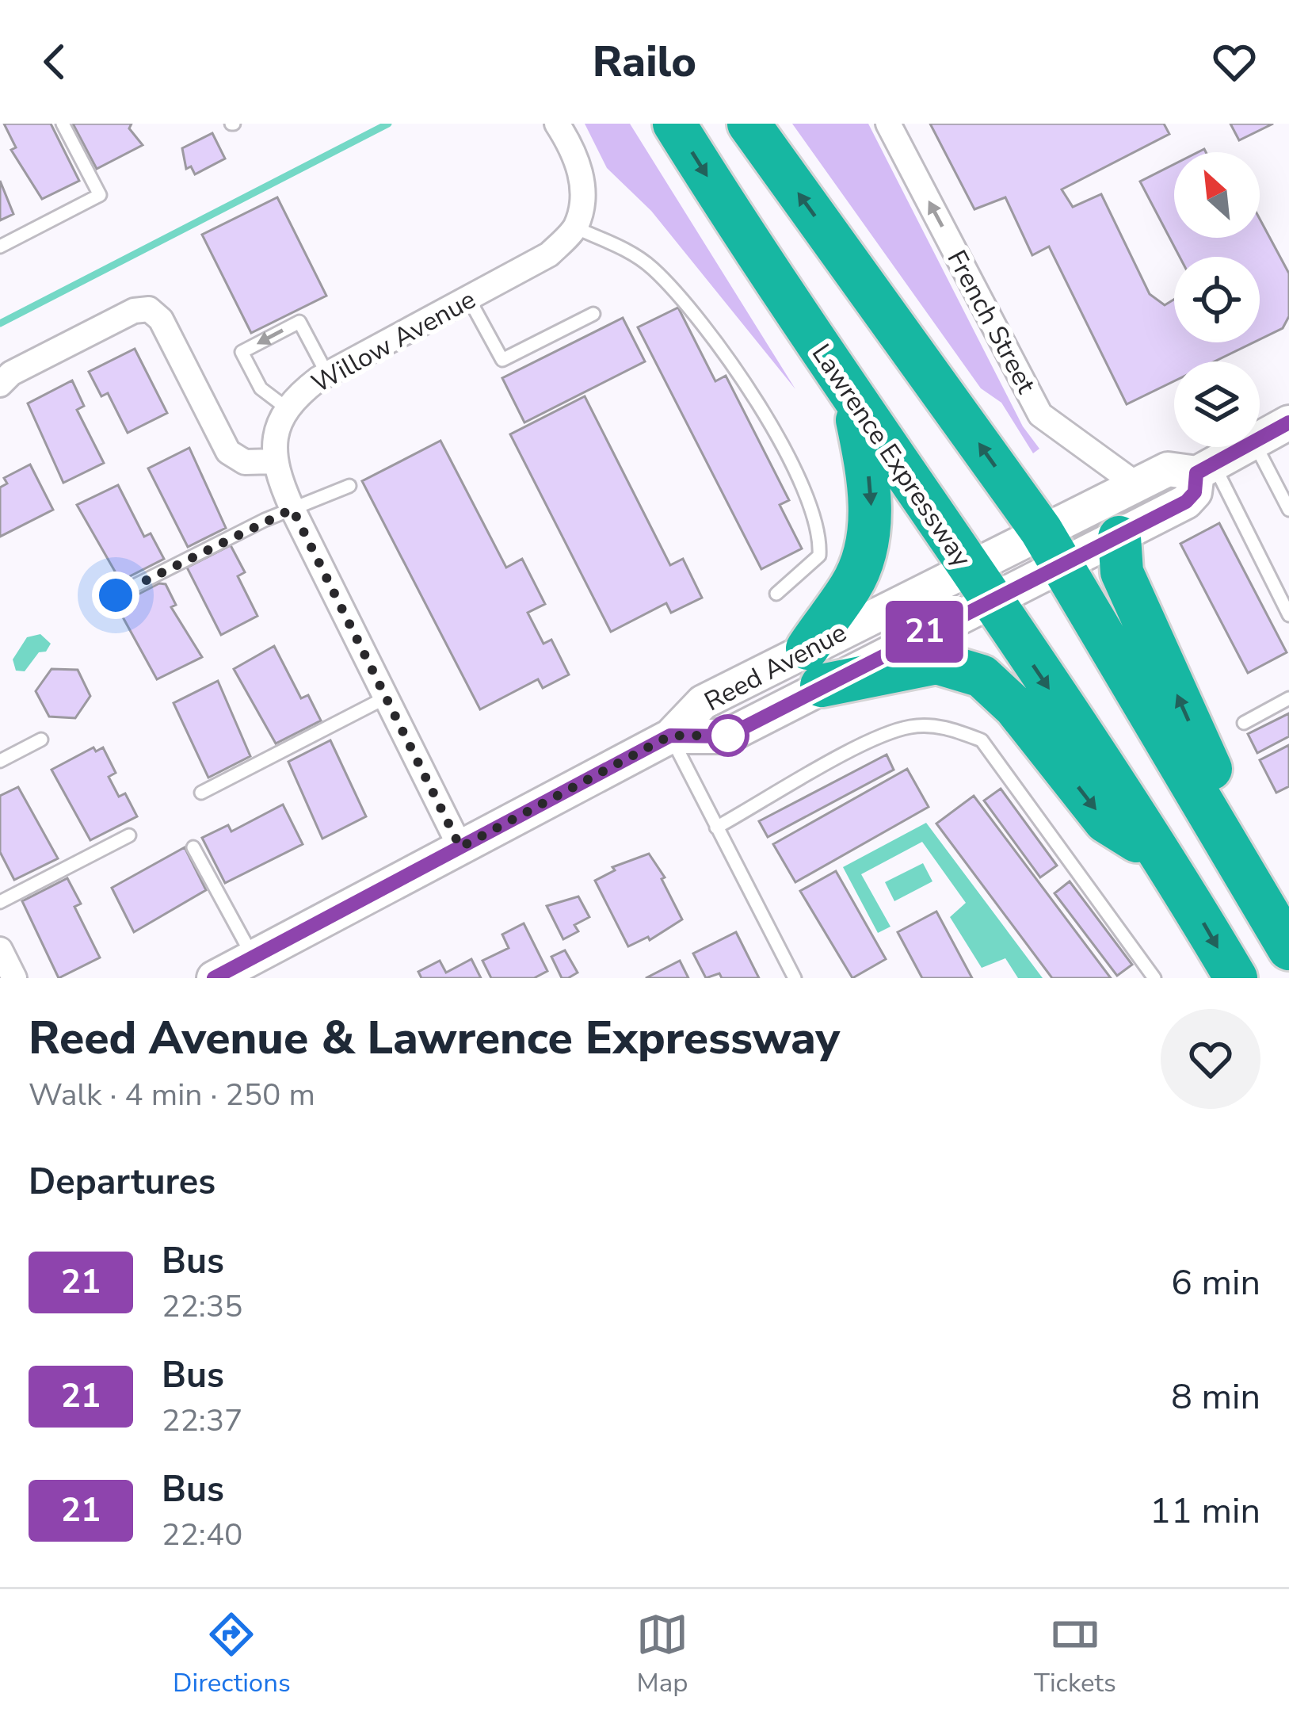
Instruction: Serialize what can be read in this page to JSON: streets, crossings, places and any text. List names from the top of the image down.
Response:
{
  "streets": {
    "highway": ["Lawrence Expressway"],
    "main road": ["Reed Avenue"],
    "street": ["French Street", "Willow Avenue"]
  },
  "crossings": [
    ["Lawrence Expressway", "Reed Avenue"]
  ],
  "one_way": ["French Street"],
  "lines": ["bus line 21"],
  "north": "top left",
  "page": {
    "header": "Railo",
    "on_map": "21",
    "heading": [
      ["Reed Avenue & Lawrence Expressway", "Walk · 4 min · 250 m"],
      "Departures"
    ],
    "list": [
      {
        "mark": "21",
        "name": "Bus",
        "note": "22:35",
        "value": "6 min"
      },
      {
        "mark": "21",
        "name": "Bus",
        "note": "22:37",
        "value": "8 min"
      },
      {
        "mark": "21",
        "name": "Bus",
        "note": "22:40",
        "value": "11 min"
      }
    ],
    "tabs": ["Directions", "Map", "Tickets"]
  }
}
